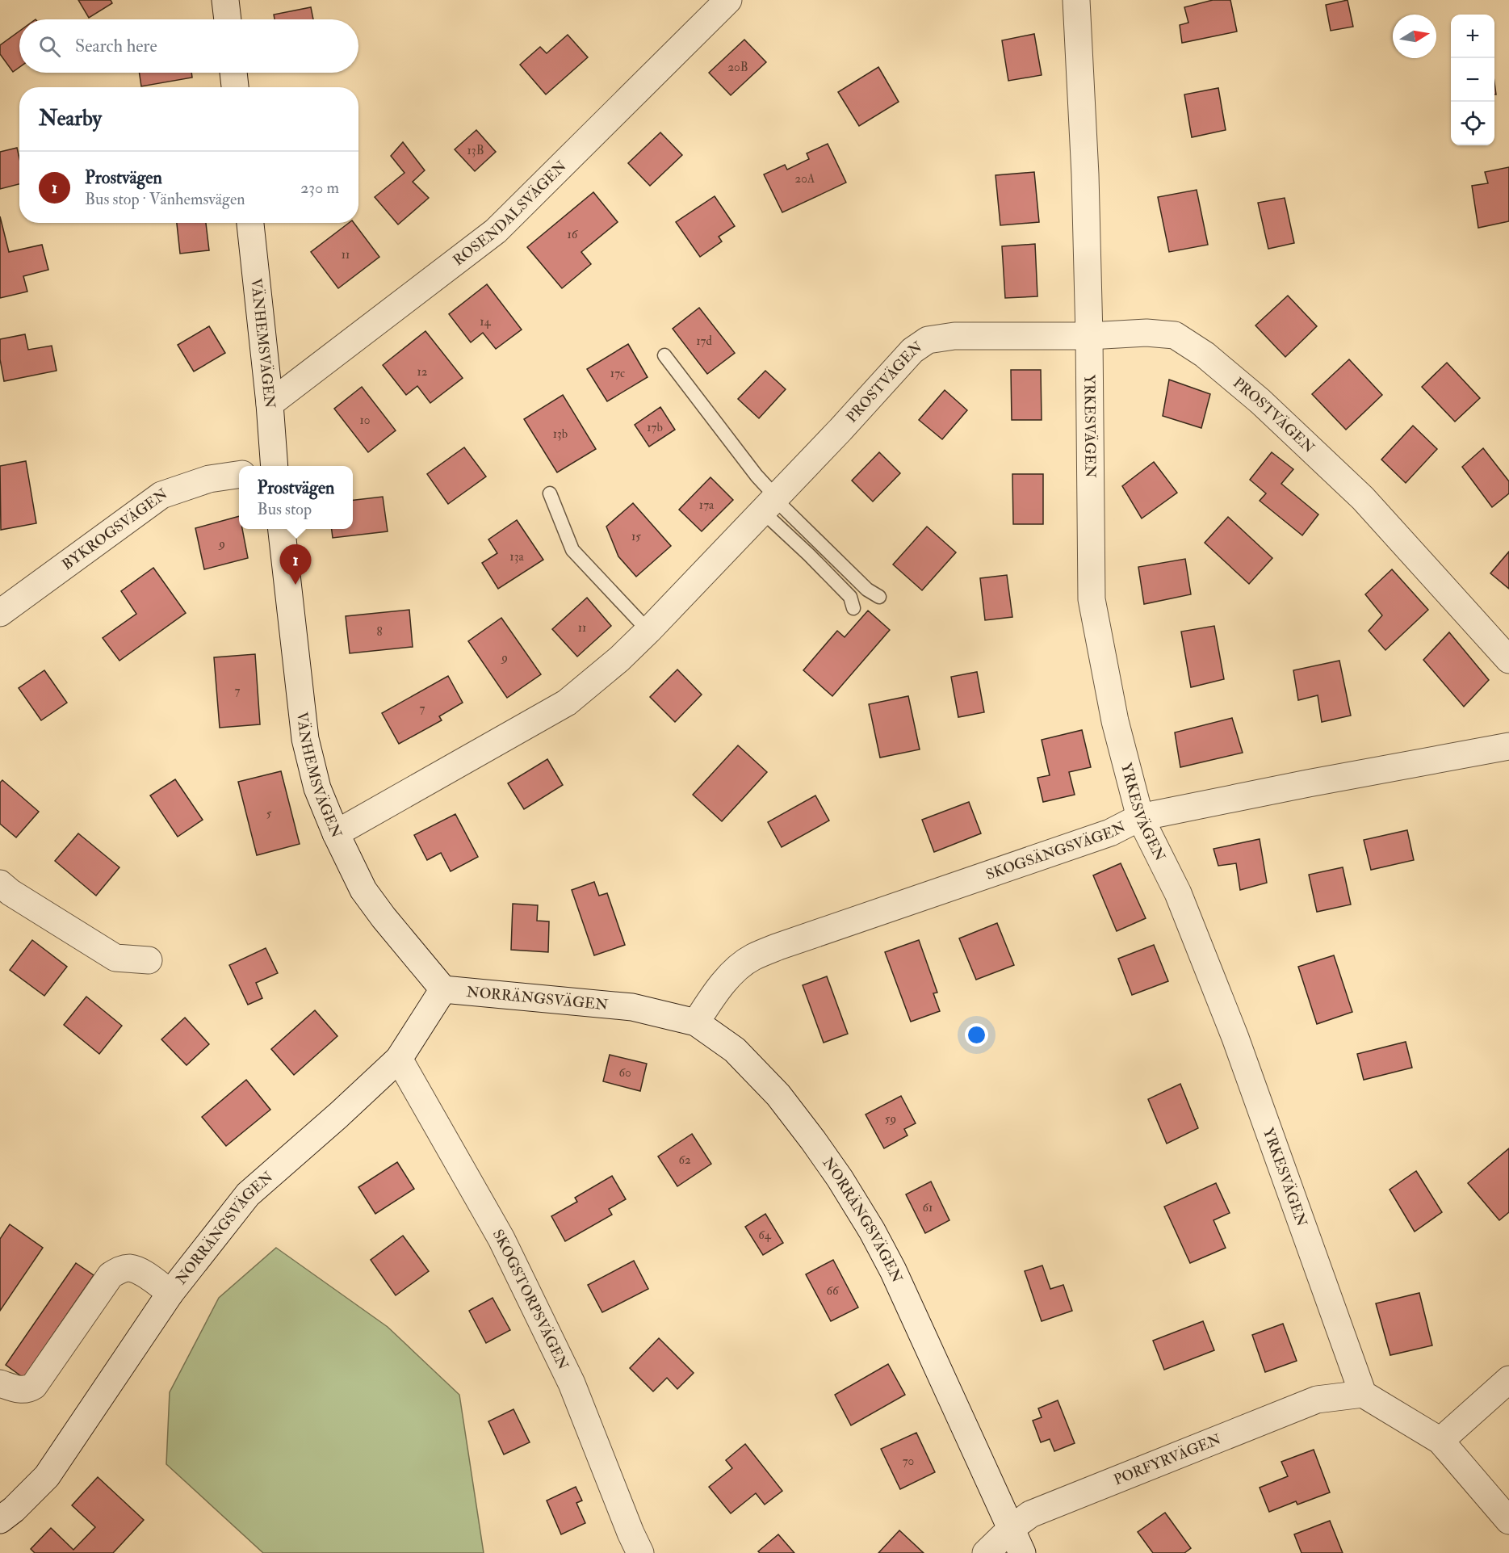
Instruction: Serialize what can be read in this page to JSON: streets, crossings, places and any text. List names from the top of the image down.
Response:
{
  "streets": {
    "street": [
      "ROSENDALSVÄGEN",
      "VÄNHEMSVÄGEN",
      "PROSTVÄGEN",
      "YRKESVÄGEN",
      "BYKROGSVÄGEN",
      "SKOGSÄNGSVÄGEN",
      "NORRÄNGSVÄGEN",
      "SKOGSTORPSVÄGEN",
      "PORFYRVÄGEN"
    ]
  },
  "crossings": [
    ["ROSENDALSVÄGEN", "VÄNHEMSVÄGEN"],
    ["VÄNHEMSVÄGEN", "PROSTVÄGEN"],
    ["VÄNHEMSVÄGEN", "NORRÄNGSVÄGEN"],
    ["PROSTVÄGEN", "YRKESVÄGEN"],
    ["YRKESVÄGEN", "SKOGSÄNGSVÄGEN"],
    ["YRKESVÄGEN", "PORFYRVÄGEN"],
    ["SKOGSÄNGSVÄGEN", "NORRÄNGSVÄGEN"],
    ["NORRÄNGSVÄGEN", "SKOGSTORPSVÄGEN"],
    ["NORRÄNGSVÄGEN", "PORFYRVÄGEN"]
  ],
  "house_numbers": [
    "20B",
    "13B",
    "20A",
    "16",
    "11",
    "14",
    "17d",
    "12",
    "17c",
    "10",
    "17b",
    "13b",
    "17a",
    "15",
    "9",
    "13a",
    "11",
    "8",
    "9",
    "7",
    "7",
    "5",
    "60",
    "59",
    "62",
    "61",
    "64",
    "66",
    "70"
  ],
  "north": "right",
  "page": {
    "map_buttons": ["+", "−"],
    "search": "Search here",
    "heading": "Nearby",
    "list": [
      {
        "mark": "1",
        "name": "Prostvägen",
        "note": "Bus stop · Vänhemsvägen",
        "value": "230 m"
      }
    ],
    "popup": ["Prostvägen", "Bus stop"],
    "pins": "1"
  }
}
